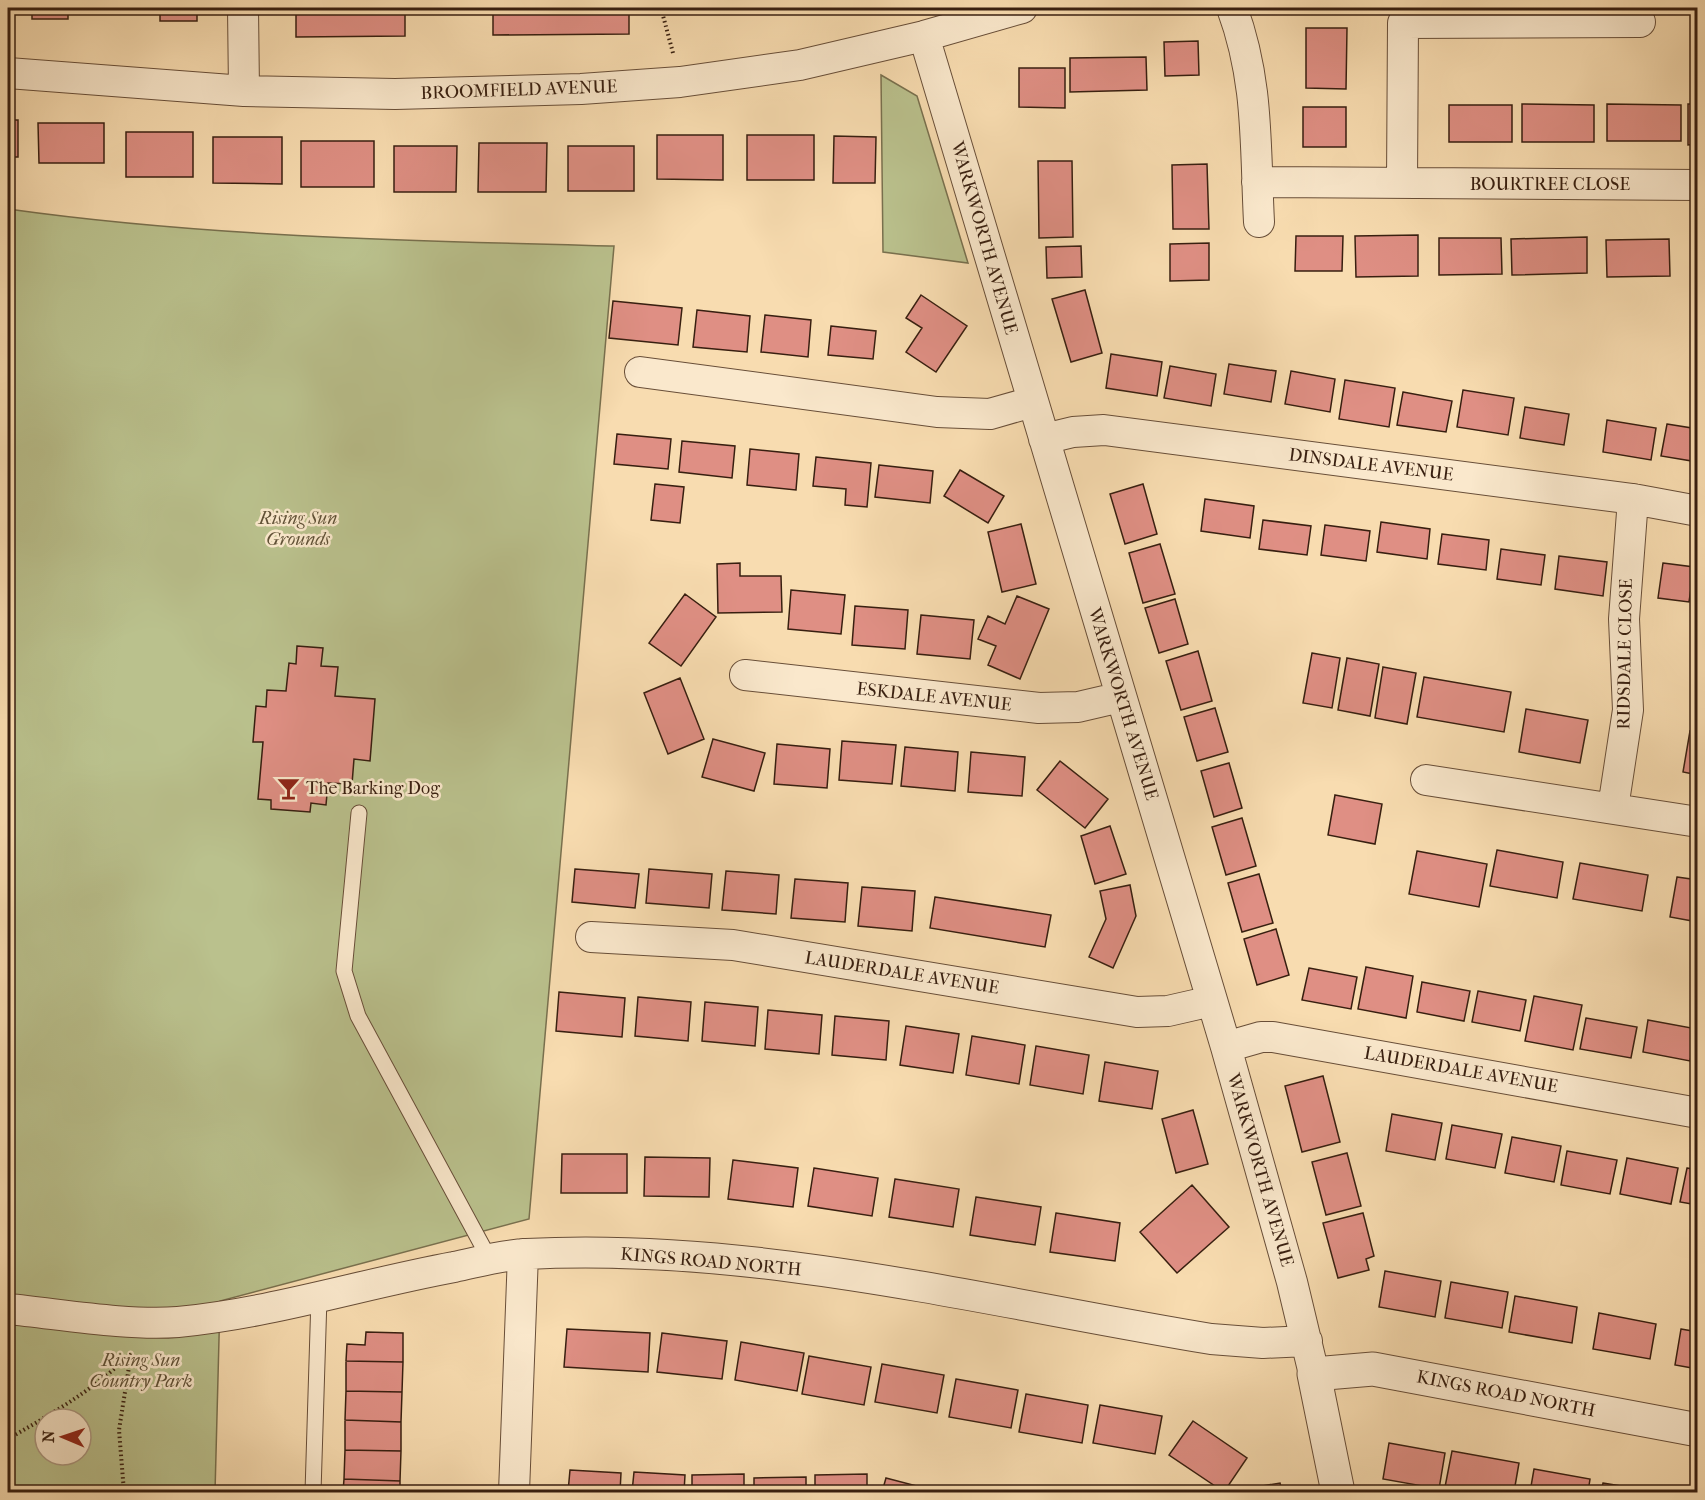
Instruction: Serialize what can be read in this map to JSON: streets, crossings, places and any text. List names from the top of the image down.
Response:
{
  "streets": {
    "street": [
      "BROOMFIELD AVENUE",
      "BOURTREE CLOSE",
      "WARKWORTH AVENUE",
      "DINSDALE AVENUE",
      "RIDSDALE CLOSE",
      "ESKDALE AVENUE",
      "LAUDERDALE AVENUE",
      "KINGS ROAD NORTH"
    ]
  },
  "crossings": [
    ["BROOMFIELD AVENUE", "WARKWORTH AVENUE"],
    ["WARKWORTH AVENUE", "DINSDALE AVENUE"],
    ["WARKWORTH AVENUE", "ESKDALE AVENUE"],
    ["WARKWORTH AVENUE", "LAUDERDALE AVENUE"],
    ["WARKWORTH AVENUE", "KINGS ROAD NORTH"],
    ["DINSDALE AVENUE", "RIDSDALE CLOSE"]
  ],
  "parks": ["Rising Sun Grounds", "Rising Sun Country Park"],
  "places": {
    "bar": ["The Barking Dog"]
  },
  "north": "left"
}
